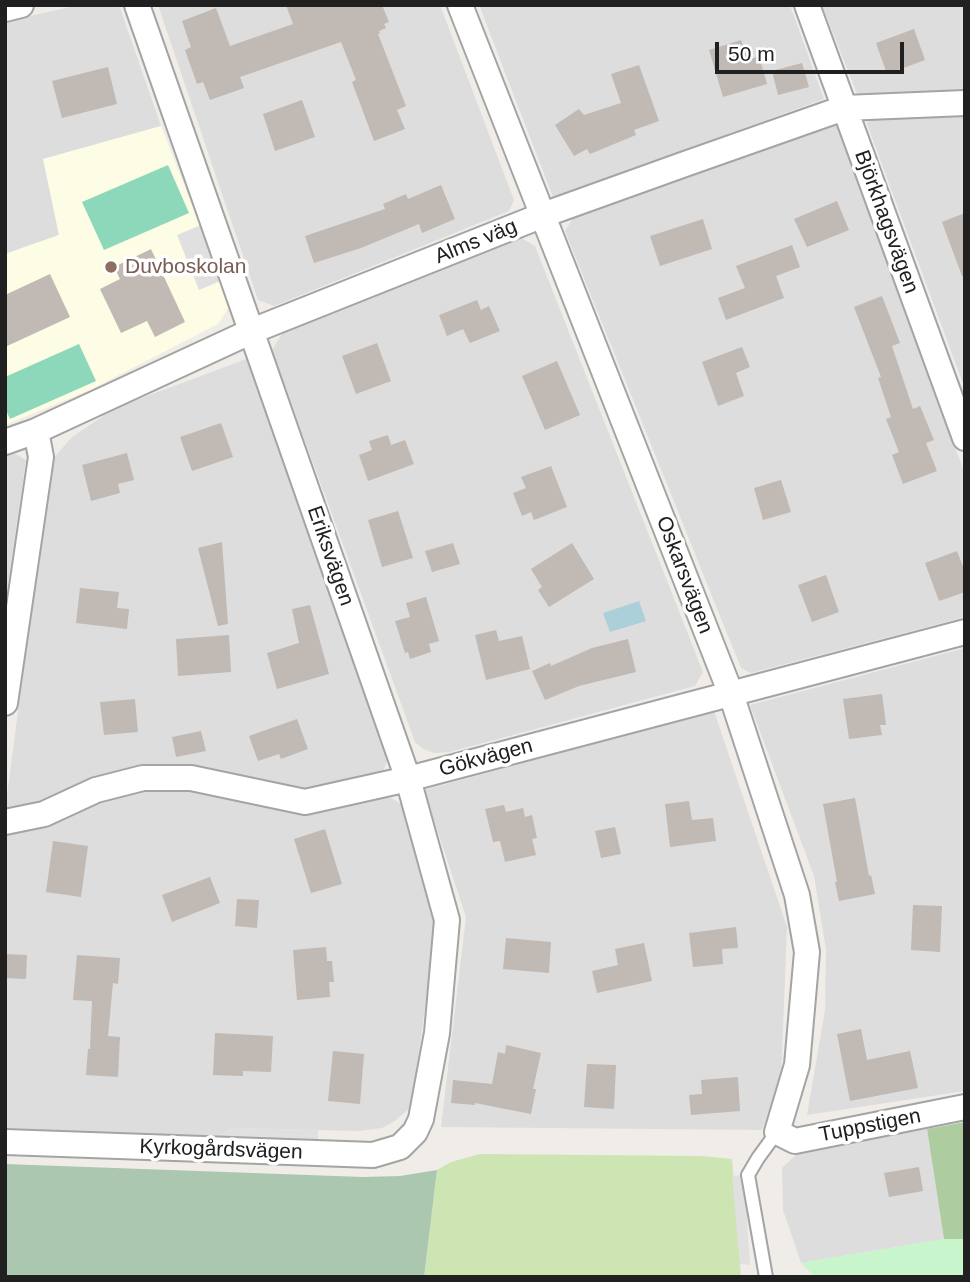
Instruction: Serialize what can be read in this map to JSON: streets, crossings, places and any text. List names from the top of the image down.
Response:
{
  "streets": {
    "street": [
      "Björkhagsvägen",
      "Alms väg",
      "Eriksvägen",
      "Oskarsvägen",
      "Gökvägen",
      "Tuppstigen",
      "Kyrkogårdsvägen"
    ]
  },
  "crossings": [
    ["Björkhagsvägen", "Alms väg"],
    ["Alms väg", "Eriksvägen"],
    ["Alms väg", "Oskarsvägen"],
    ["Eriksvägen", "Gökvägen"],
    ["Eriksvägen", "Kyrkogårdsvägen"],
    ["Oskarsvägen", "Gökvägen"],
    ["Oskarsvägen", "Tuppstigen"]
  ],
  "places": ["Duvboskolan"],
  "scale_bar": "50 m"
}
